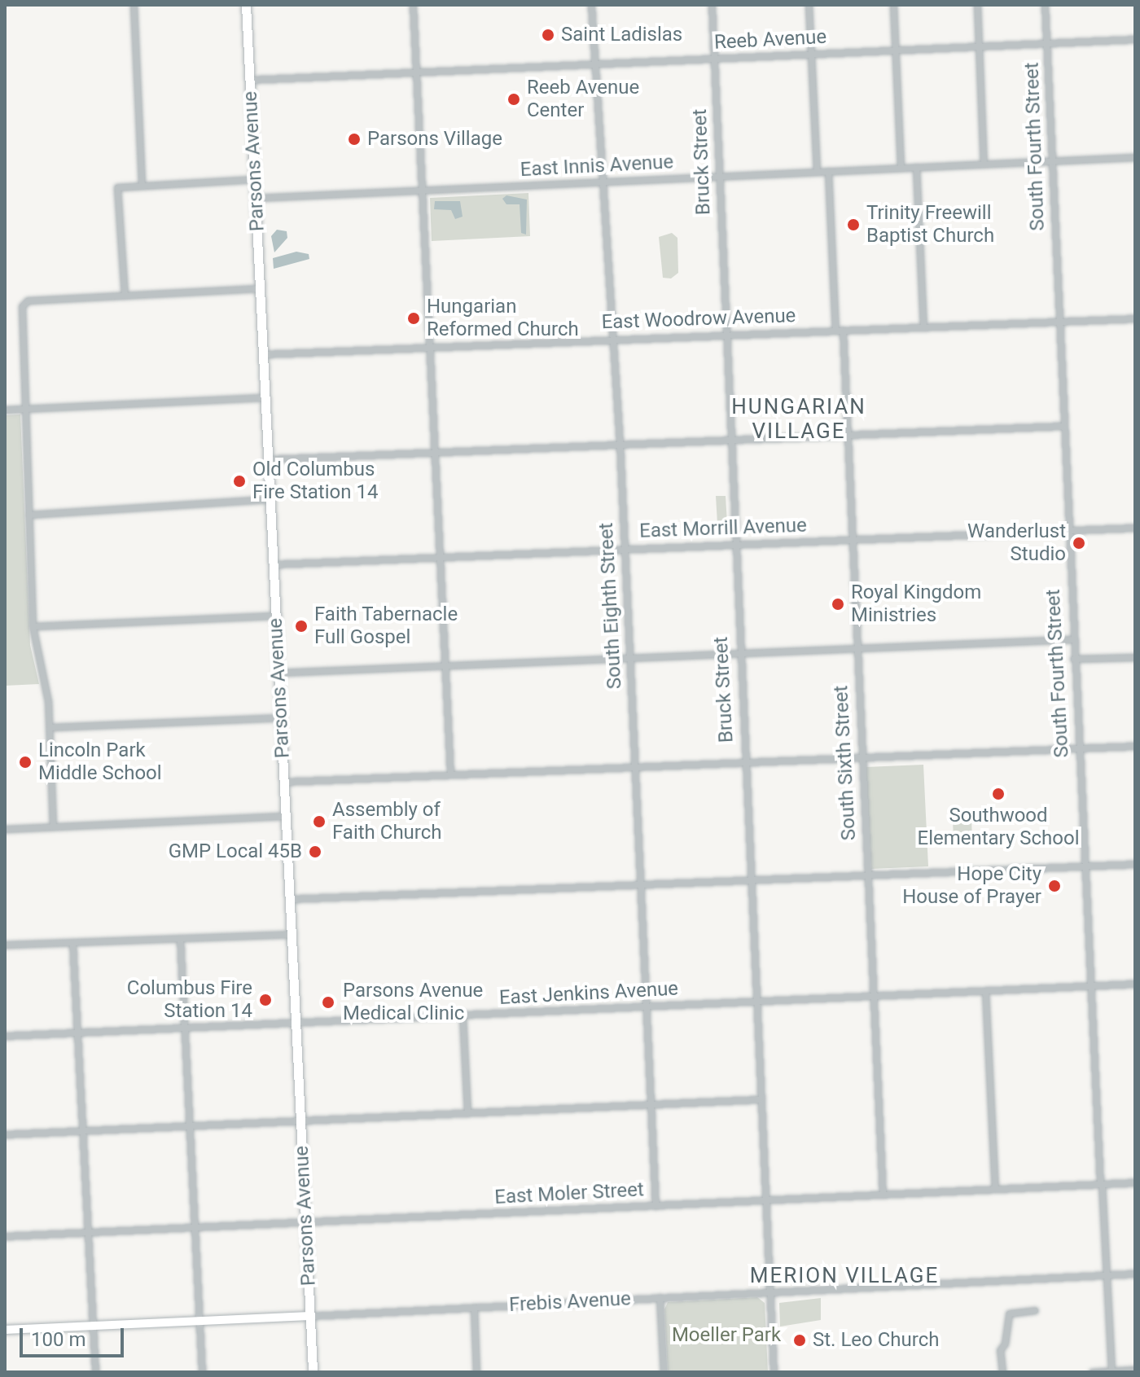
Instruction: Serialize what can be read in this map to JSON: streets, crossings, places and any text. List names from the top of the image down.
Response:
{
  "streets": {
    "main road": ["Parsons Avenue", "Frebis Avenue"],
    "street": [
      "Reeb Avenue",
      "South Fourth Street",
      "Bruck Street",
      "East Innis Avenue",
      "East Woodrow Avenue",
      "East Morrill Avenue",
      "South Eighth Street",
      "South Sixth Street",
      "East Jenkins Avenue",
      "East Moler Street"
    ]
  },
  "crossings": [
    ["Reeb Avenue", "South Fourth Street"],
    ["Reeb Avenue", "Parsons Avenue"],
    ["Reeb Avenue", "Bruck Street"],
    ["Reeb Avenue", "South Eighth Street"],
    ["South Fourth Street", "East Innis Avenue"],
    ["South Fourth Street", "East Woodrow Avenue"],
    ["South Fourth Street", "East Morrill Avenue"],
    ["South Fourth Street", "East Jenkins Avenue"],
    ["South Fourth Street", "East Moler Street"],
    ["South Fourth Street", "Frebis Avenue"],
    ["Parsons Avenue", "East Innis Avenue"],
    ["Parsons Avenue", "East Woodrow Avenue"],
    ["Parsons Avenue", "East Morrill Avenue"],
    ["Parsons Avenue", "East Jenkins Avenue"],
    ["Parsons Avenue", "East Moler Street"],
    ["Parsons Avenue", "Frebis Avenue"],
    ["Bruck Street", "East Innis Avenue"],
    ["Bruck Street", "East Woodrow Avenue"],
    ["Bruck Street", "East Morrill Avenue"],
    ["Bruck Street", "East Jenkins Avenue"],
    ["Bruck Street", "East Moler Street"],
    ["Bruck Street", "Frebis Avenue"],
    ["East Innis Avenue", "South Eighth Street"],
    ["East Innis Avenue", "South Sixth Street"],
    ["East Woodrow Avenue", "South Eighth Street"],
    ["East Woodrow Avenue", "South Sixth Street"],
    ["East Morrill Avenue", "South Eighth Street"],
    ["East Morrill Avenue", "South Sixth Street"],
    ["South Eighth Street", "East Jenkins Avenue"],
    ["South Eighth Street", "East Moler Street"],
    ["South Sixth Street", "East Jenkins Avenue"],
    ["South Sixth Street", "East Moler Street"]
  ],
  "districts": ["HUNGARIAN VILLAGE", "MERION VILLAGE"],
  "parks": ["Moeller Park"],
  "places": [
    "Saint Ladislas",
    "Reeb Avenue Center",
    "Parsons Village",
    "Trinity Freewill Baptist Church",
    "Hungarian Reformed Church",
    "Old Columbus Fire Station 14",
    "Wanderlust Studio",
    "Royal Kingdom Ministries",
    "Faith Tabernacle Full Gospel",
    "Lincoln Park Middle School",
    "Southwood Elementary School",
    "Assembly of Faith Church",
    "GMP Local 45B",
    "Hope City House of Prayer",
    "Columbus Fire Station 14",
    "Parsons Avenue Medical Clinic",
    "St. Leo Church"
  ],
  "scale_bar": "100 m"
}
